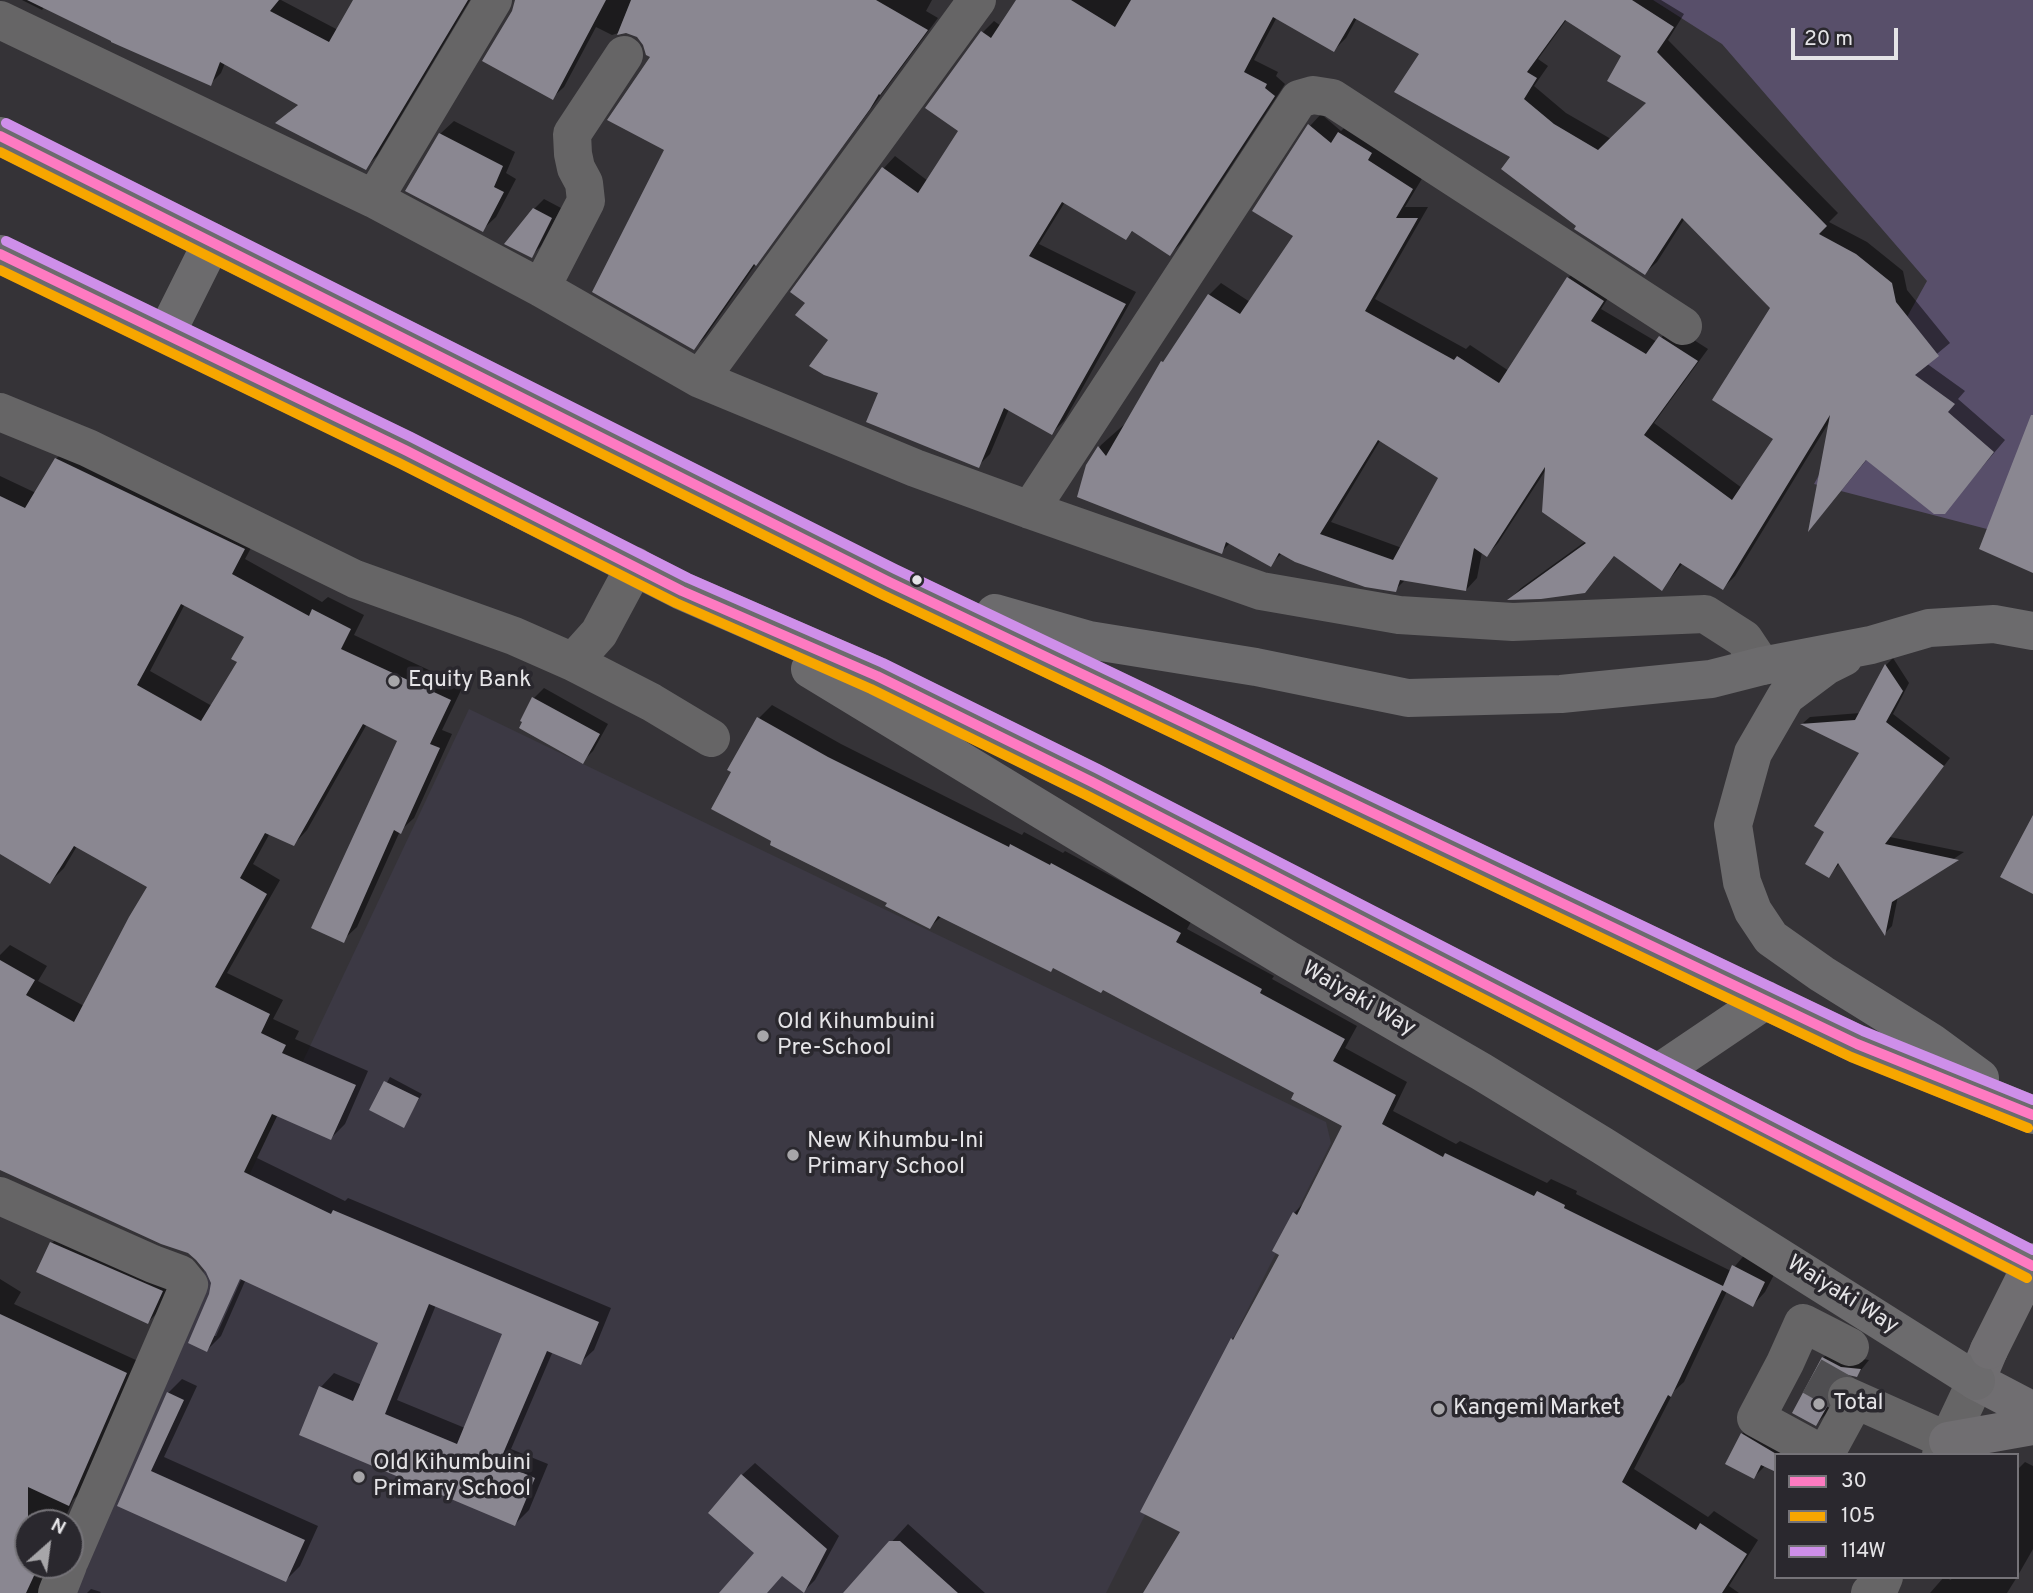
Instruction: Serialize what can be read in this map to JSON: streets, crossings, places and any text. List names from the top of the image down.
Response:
{
  "streets": {
    "highway": ["Waiyaki Way"]
  },
  "places": [
    "Equity Bank",
    "Old Kihumbuini Pre-School",
    "New Kihumbu-Ini Primary School",
    "Total",
    "Kangemi Market",
    "Old Kihumbuini Primary School"
  ],
  "lines": ["transit line 114W", "transit line 30", "transit line 105"],
  "legend": ["30", "105", "114W"],
  "scale_bar": "20 m",
  "north": "top right"
}
